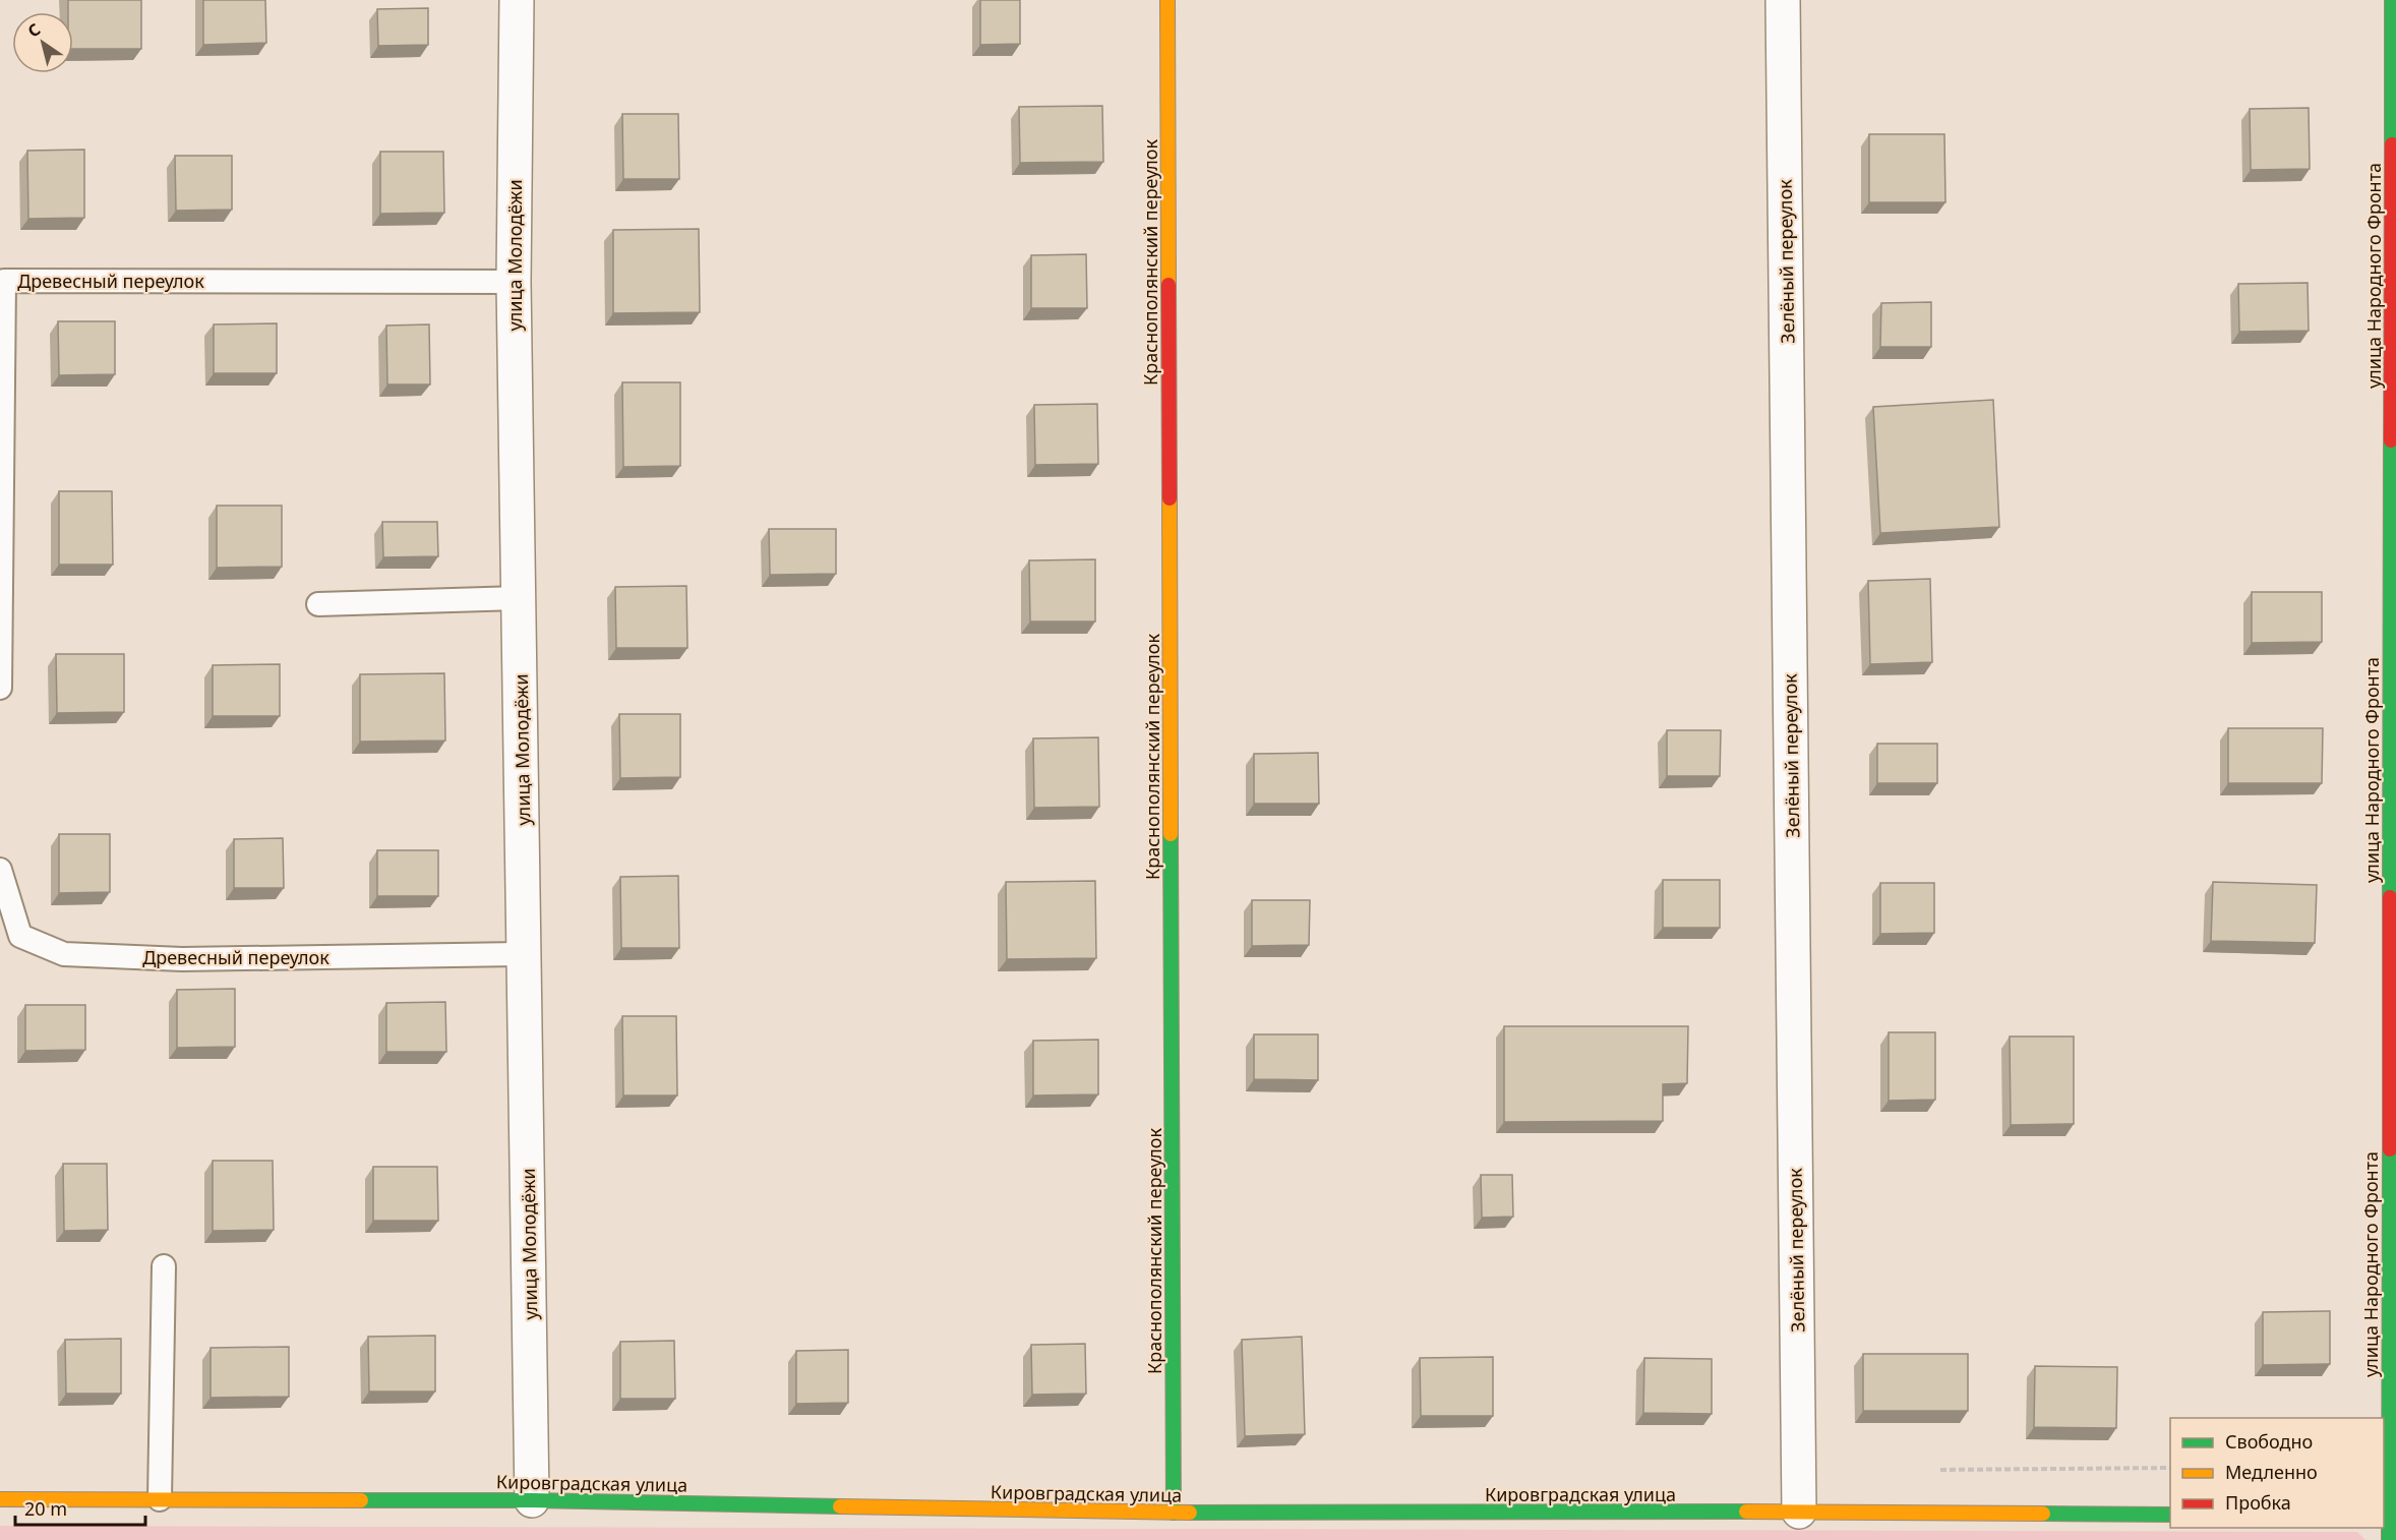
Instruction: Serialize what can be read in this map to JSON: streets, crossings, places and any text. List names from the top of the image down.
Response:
{
  "streets": {
    "street": [
      "улица Молодёжи",
      "Зелёный переулок",
      "Краснополянский переулок",
      "улица Народного Фронта",
      "Кировградская улица"
    ],
    "lane": ["Древесный переулок"]
  },
  "crossings": [
    ["улица Молодёжи", "Древесный переулок"],
    ["улица Молодёжи", "Кировградская улица"],
    ["Зелёный переулок", "Кировградская улица"],
    ["Краснополянский переулок", "Кировградская улица"]
  ],
  "legend": ["Свободно", "Медленно", "Пробка"],
  "scale_bar": "20 m",
  "north": "top left"
}
